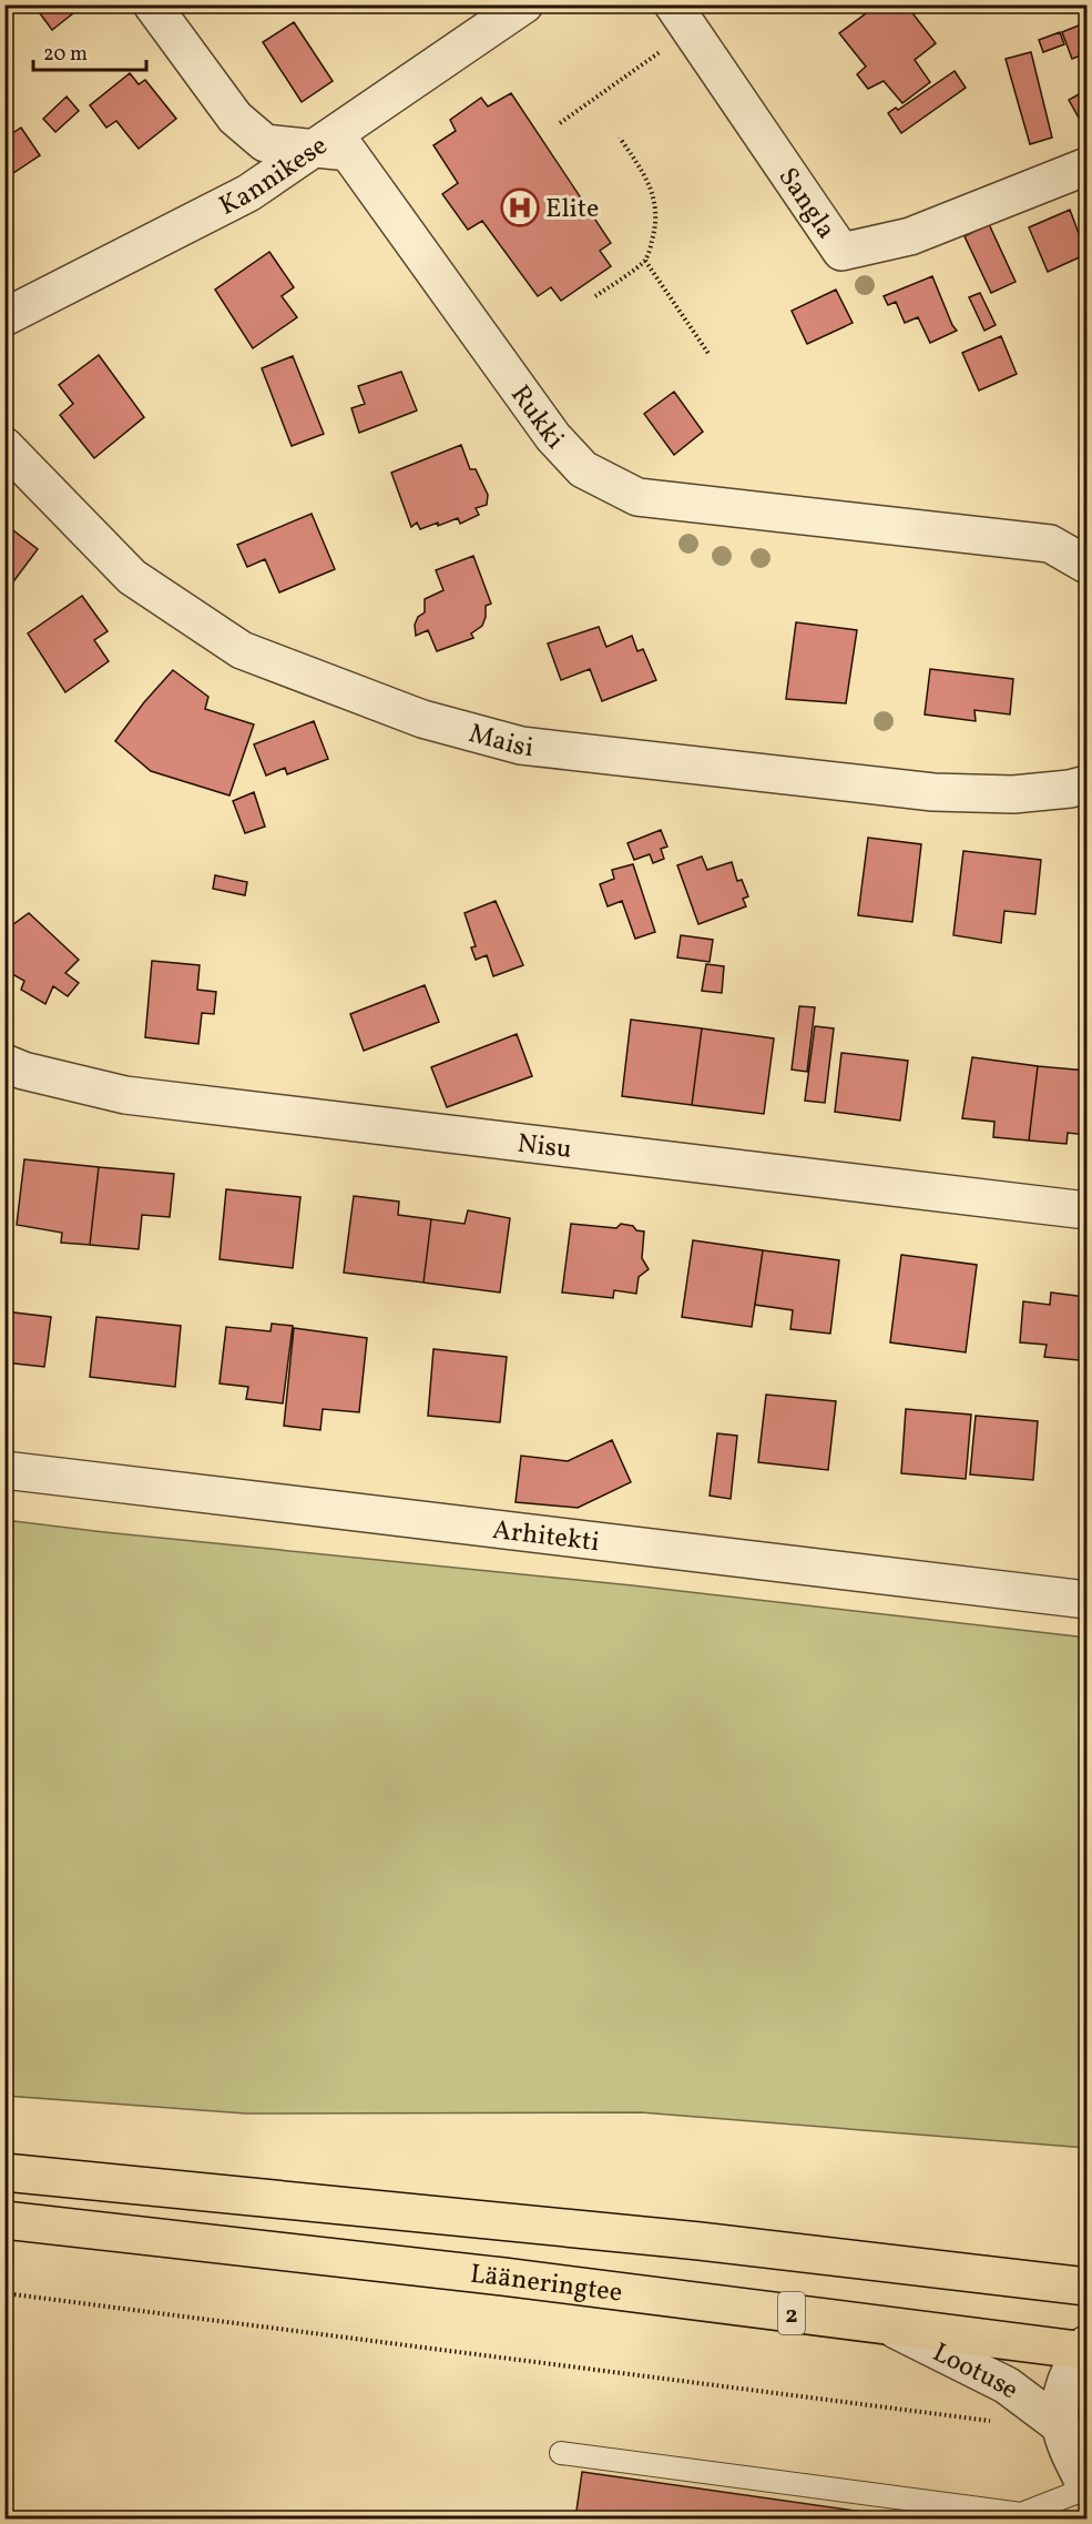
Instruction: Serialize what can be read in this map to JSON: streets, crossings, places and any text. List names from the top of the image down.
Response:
{
  "streets": {
    "highway": ["Lääneringtee", "2"],
    "street": [
      "Kannikese",
      "Sangla",
      "Rukki",
      "Maisi",
      "Nisu",
      "Arhitekti",
      "Lootuse"
    ]
  },
  "crossings": [
    ["Kannikese", "Rukki"],
    ["Lääneringtee", "Lootuse"]
  ],
  "places": {
    "hospital": ["Elite"]
  },
  "scale_bar": "20 m"
}
